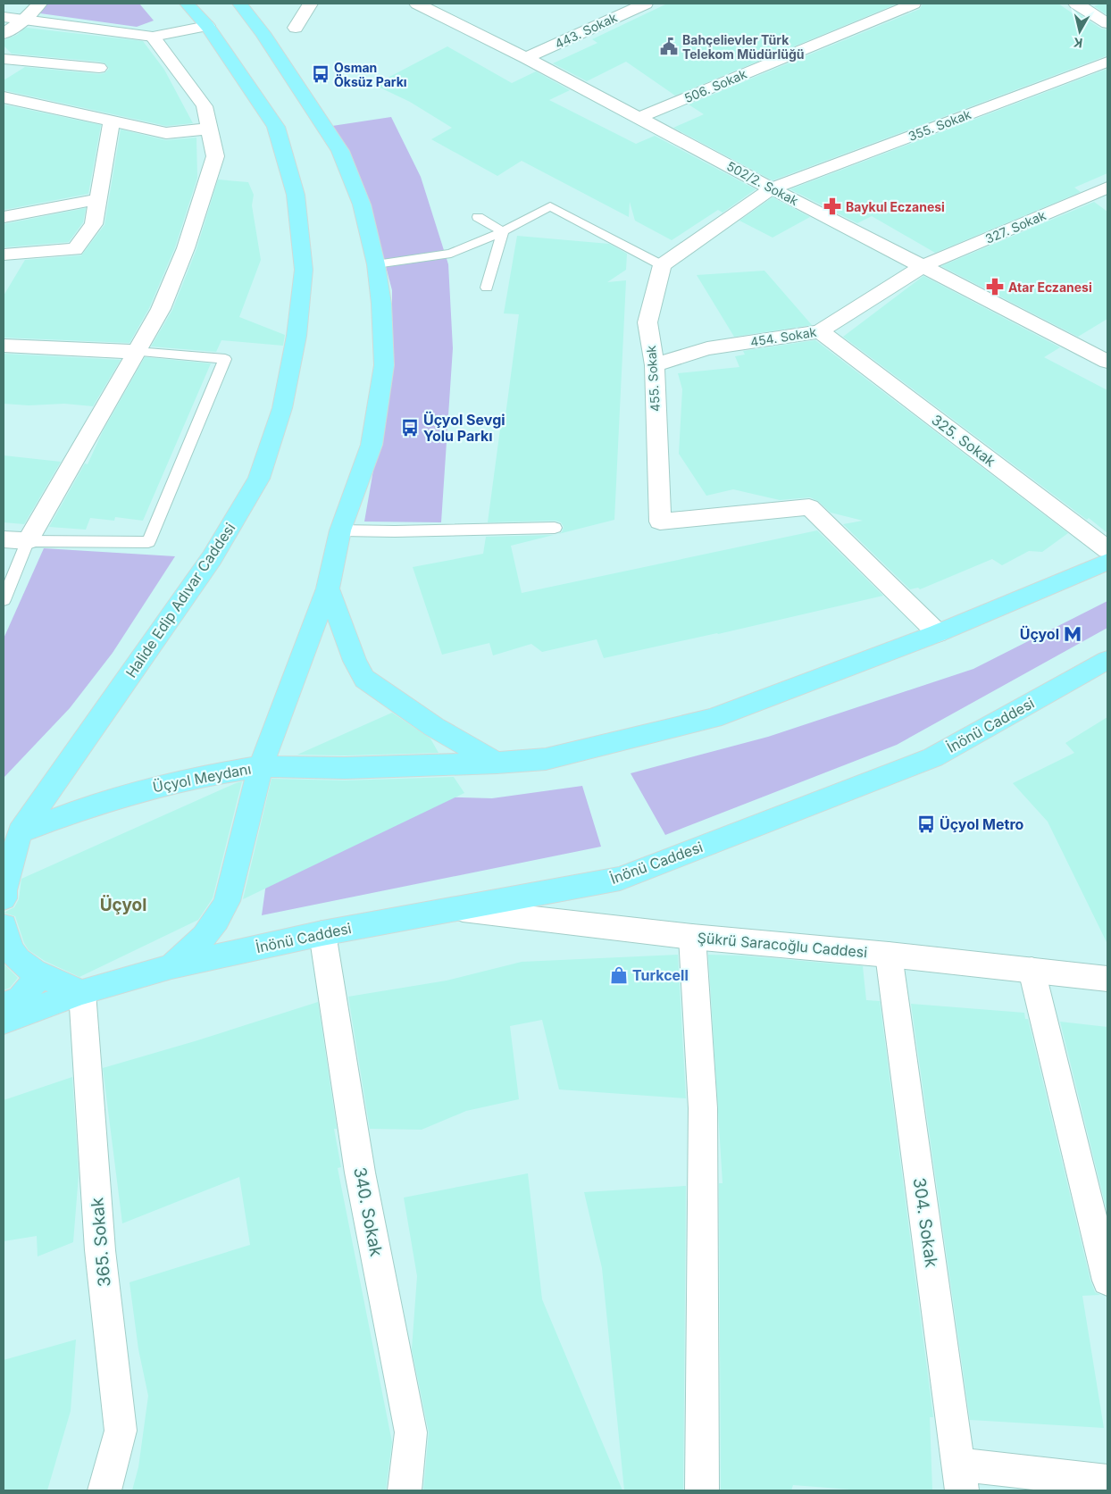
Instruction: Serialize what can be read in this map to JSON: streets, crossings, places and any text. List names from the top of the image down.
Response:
{
  "streets": {
    "main road": ["Halide Edip Adıvar Caddesi", "İnönü Caddesi", "Üçyol Meydanı"],
    "street": [
      "443. Sokak",
      "506. Sokak",
      "355. Sokak",
      "502/2. Sokak",
      "327. Sokak",
      "454. Sokak",
      "455. Sokak",
      "325. Sokak",
      "Şükrü Saracoğlu Caddesi",
      "340. Sokak",
      "304. Sokak",
      "365. Sokak"
    ]
  },
  "crossings": [
    ["443. Sokak", "502/2. Sokak"],
    ["506. Sokak", "502/2. Sokak"],
    ["355. Sokak", "502/2. Sokak"],
    ["502/2. Sokak", "327. Sokak"],
    ["502/2. Sokak", "454. Sokak"],
    ["327. Sokak", "454. Sokak"],
    ["454. Sokak", "455. Sokak"],
    ["454. Sokak", "325. Sokak"],
    ["Halide Edip Adıvar Caddesi", "Üçyol Meydanı"],
    ["İnönü Caddesi", "Üçyol Meydanı"],
    ["İnönü Caddesi", "Şükrü Saracoğlu Caddesi"],
    ["İnönü Caddesi", "340. Sokak"],
    ["İnönü Caddesi", "365. Sokak"],
    ["Şükrü Saracoğlu Caddesi", "304. Sokak"]
  ],
  "districts": ["Üçyol"],
  "places": {
    "public building": ["Bahçelievler Türk Telekom Müdürlüğü"],
    "bus stop": ["Osman Öksüz Parkı", "Üçyol Sevgi Yolu Parkı", "Üçyol Metro"],
    "pharmacy": ["Baykul Eczanesi", "Atar Eczanesi"],
    "metro station": ["Üçyol"],
    "shop": ["Turkcell"]
  },
  "north": "bottom"
}
